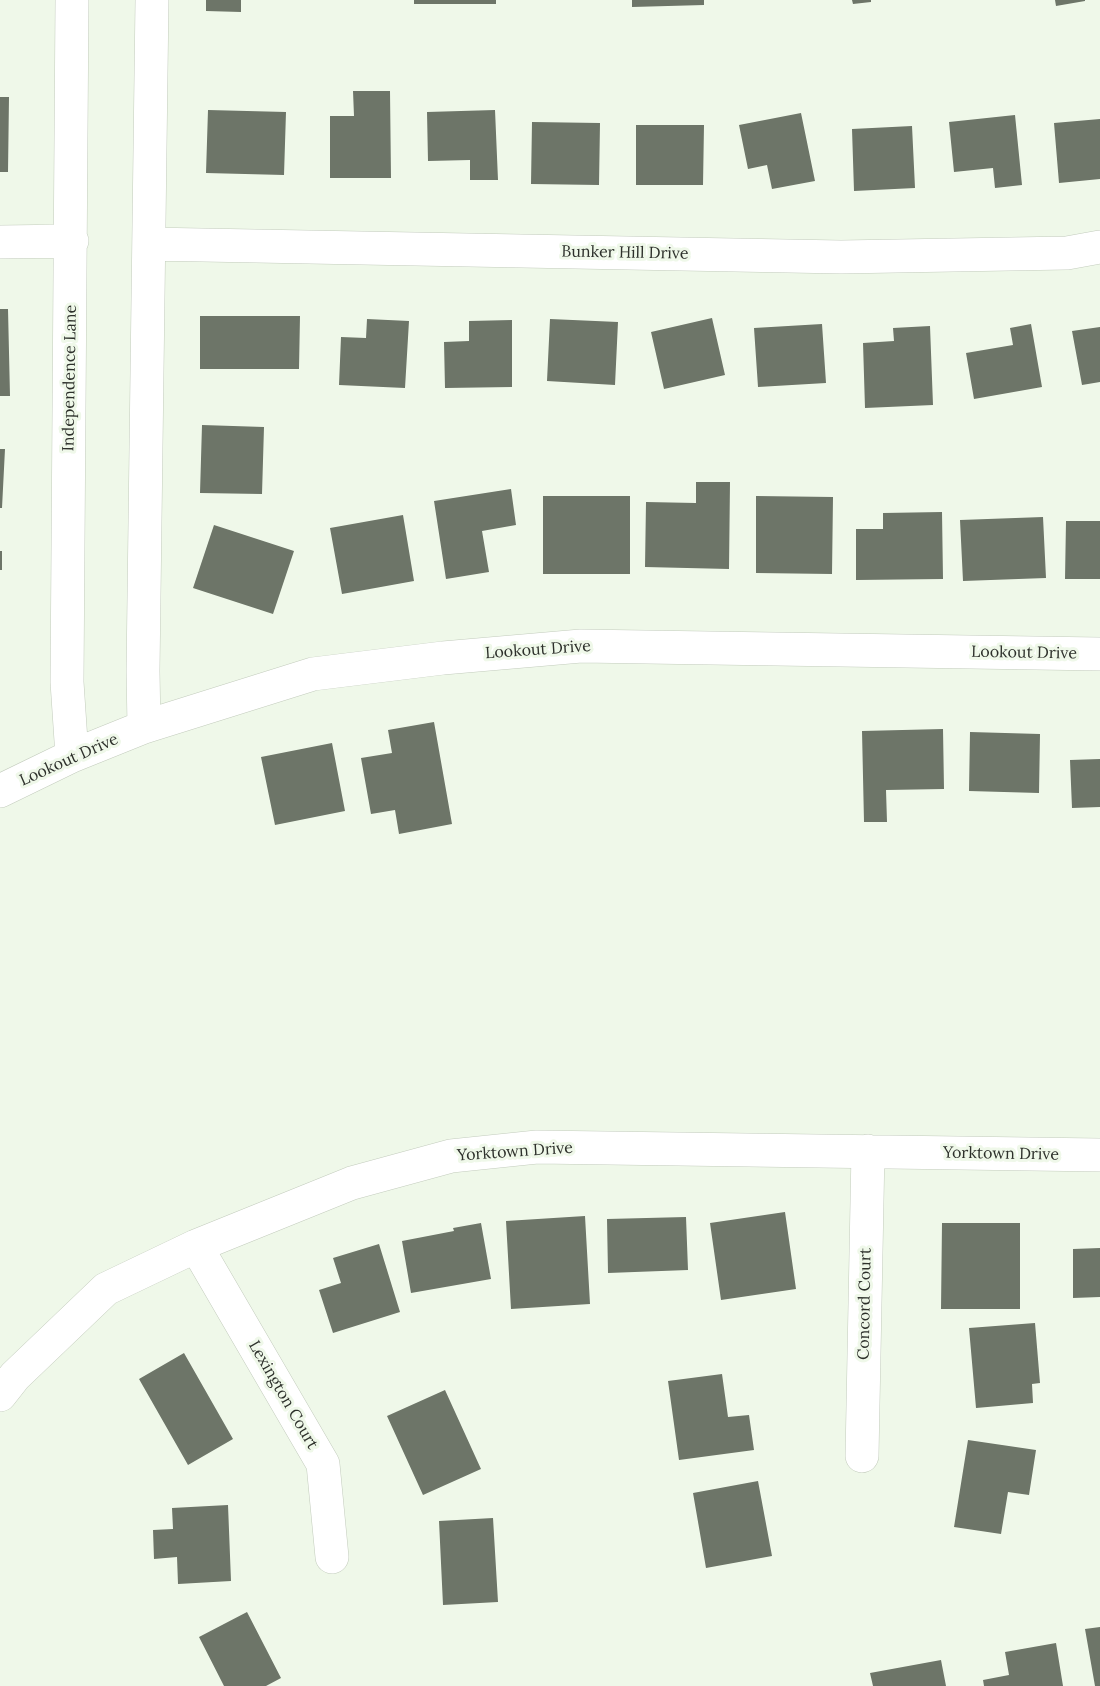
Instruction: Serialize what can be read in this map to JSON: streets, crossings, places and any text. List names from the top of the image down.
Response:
{
  "streets": {
    "street": [
      "Bunker Hill Drive",
      "Independence Lane",
      "Lookout Drive",
      "Yorktown Drive",
      "Concord Court",
      "Lexington Court"
    ]
  },
  "crossings": [
    ["Independence Lane", "Lookout Drive"],
    ["Yorktown Drive", "Concord Court"],
    ["Yorktown Drive", "Lexington Court"]
  ]
}
